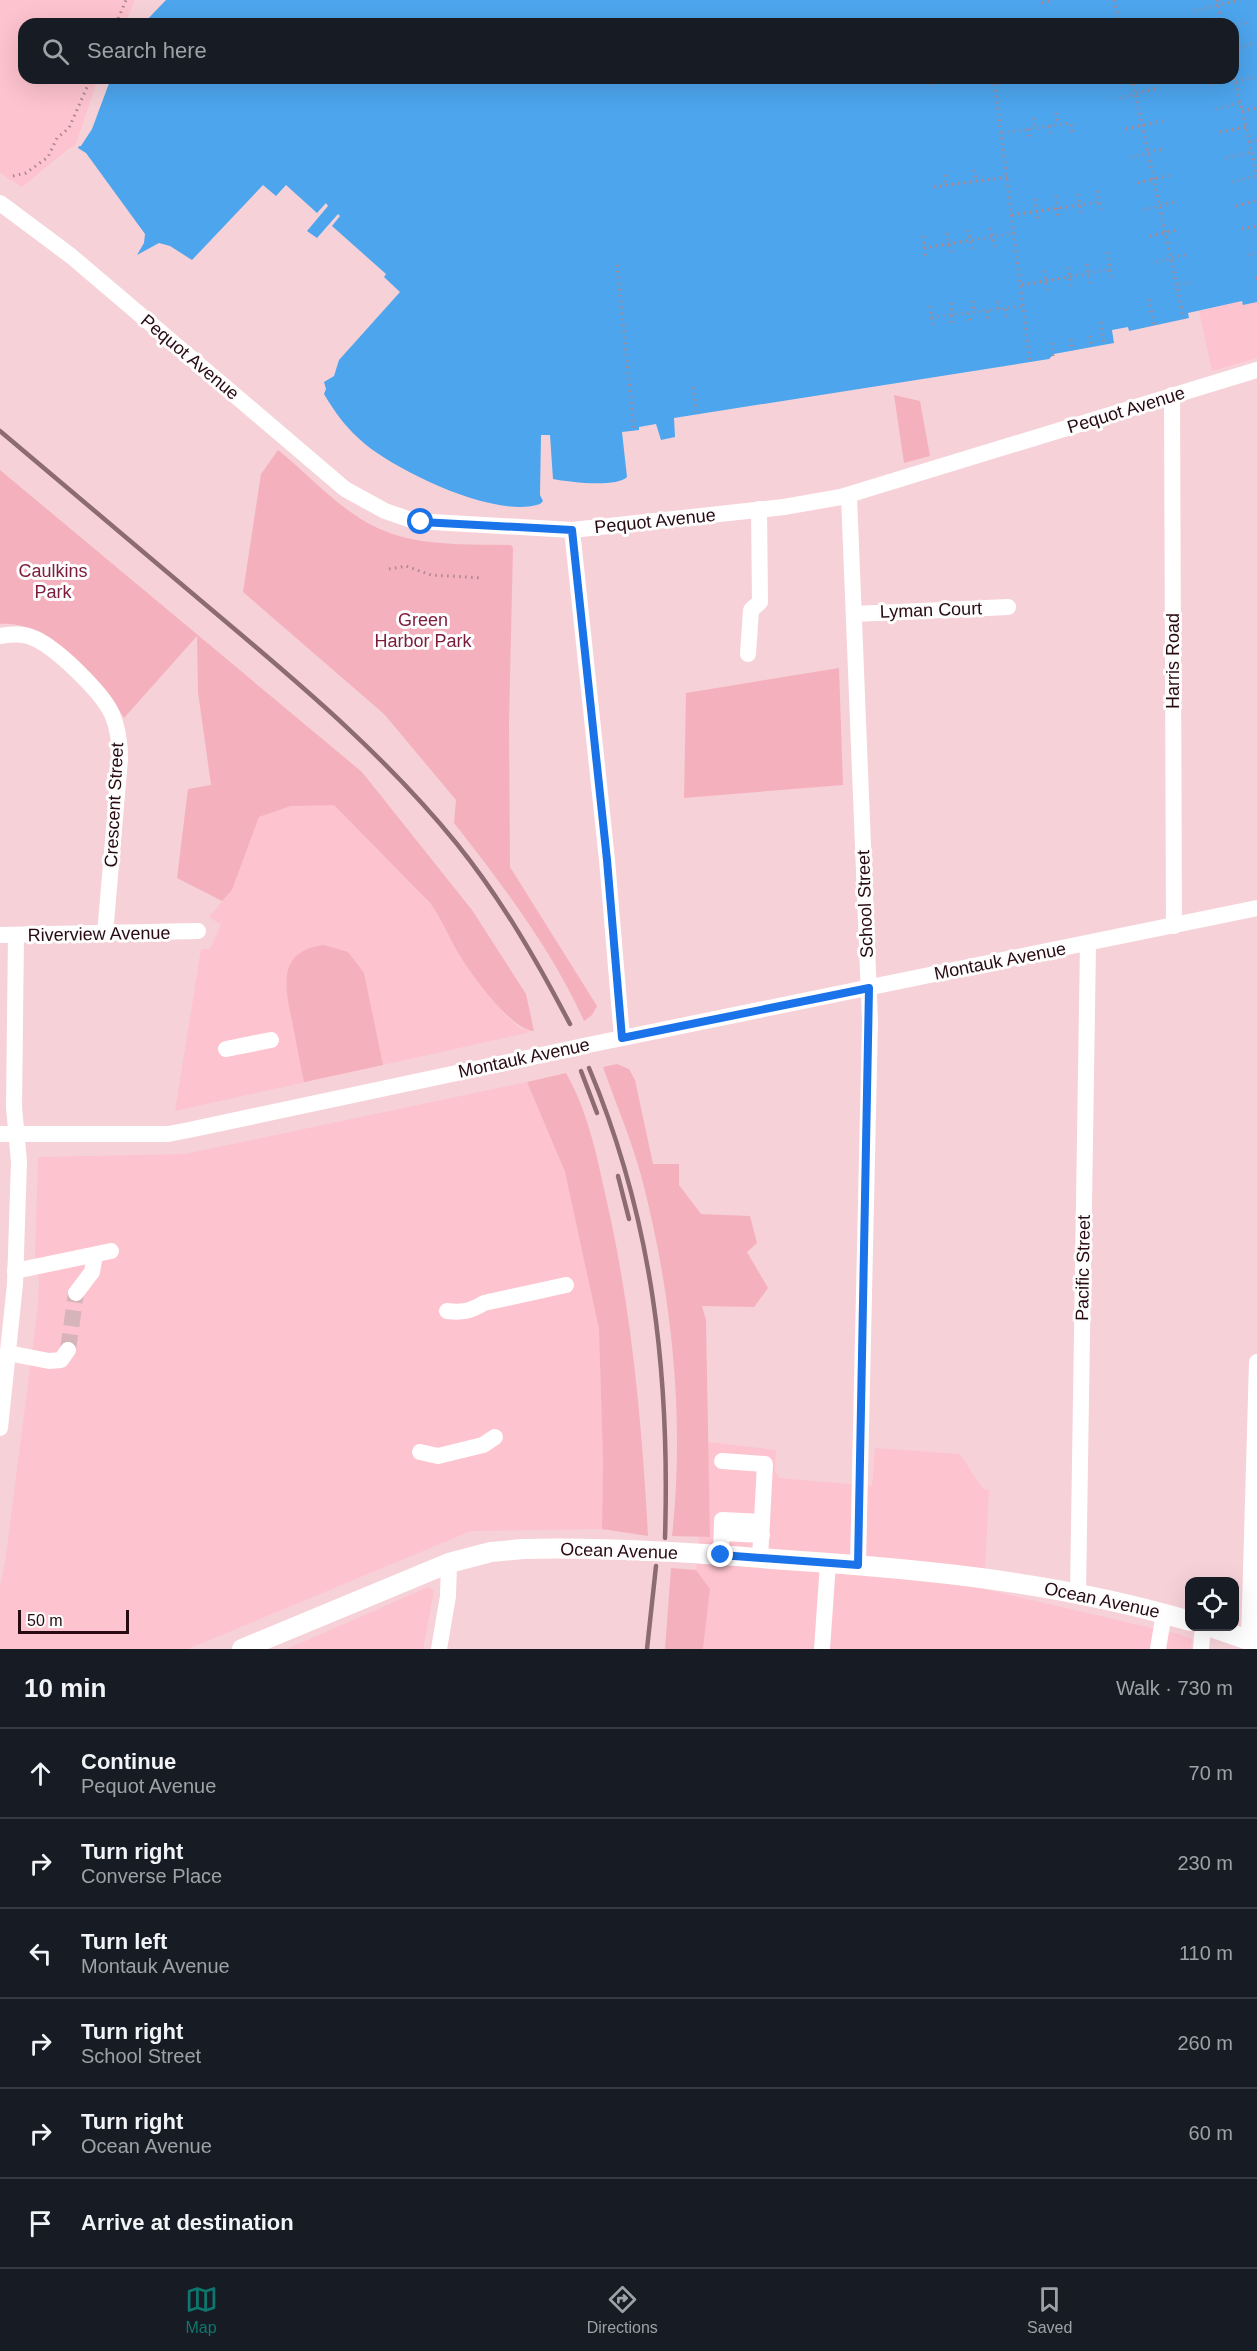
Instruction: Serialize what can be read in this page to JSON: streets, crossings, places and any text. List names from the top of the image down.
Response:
{
  "streets": {
    "main road": ["Ocean Avenue"],
    "street": [
      "Pequot Avenue",
      "Lyman Court",
      "Harris Road",
      "Crescent Street",
      "School Street",
      "Riverview Avenue",
      "Montauk Avenue",
      "Pacific Street"
    ]
  },
  "crossings": [
    ["Pequot Avenue", "Harris Road"],
    ["Pequot Avenue", "School Street"],
    ["Lyman Court", "School Street"],
    ["Harris Road", "Montauk Avenue"],
    ["Crescent Street", "Riverview Avenue"],
    ["School Street", "Montauk Avenue"],
    ["School Street", "Ocean Avenue"],
    ["Montauk Avenue", "Pacific Street"],
    ["Pacific Street", "Ocean Avenue"]
  ],
  "parks": ["Caulkins Park", "Green Harbor Park"],
  "scale_bar": "50 m",
  "page": {
    "search": "Search here",
    "scale": "50 m",
    "heading": ["10 min", "Walk · 730 m"],
    "list": [
      ["Continue", "Pequot Avenue", "70 m"],
      ["Turn right", "Converse Place", "230 m"],
      ["Turn left", "Montauk Avenue", "110 m"],
      ["Turn right", "School Street", "260 m"],
      ["Turn right", "Ocean Avenue", "60 m"],
      "Arrive at destination"
    ],
    "nav": ["Map", "Directions", "Saved"]
  }
}
